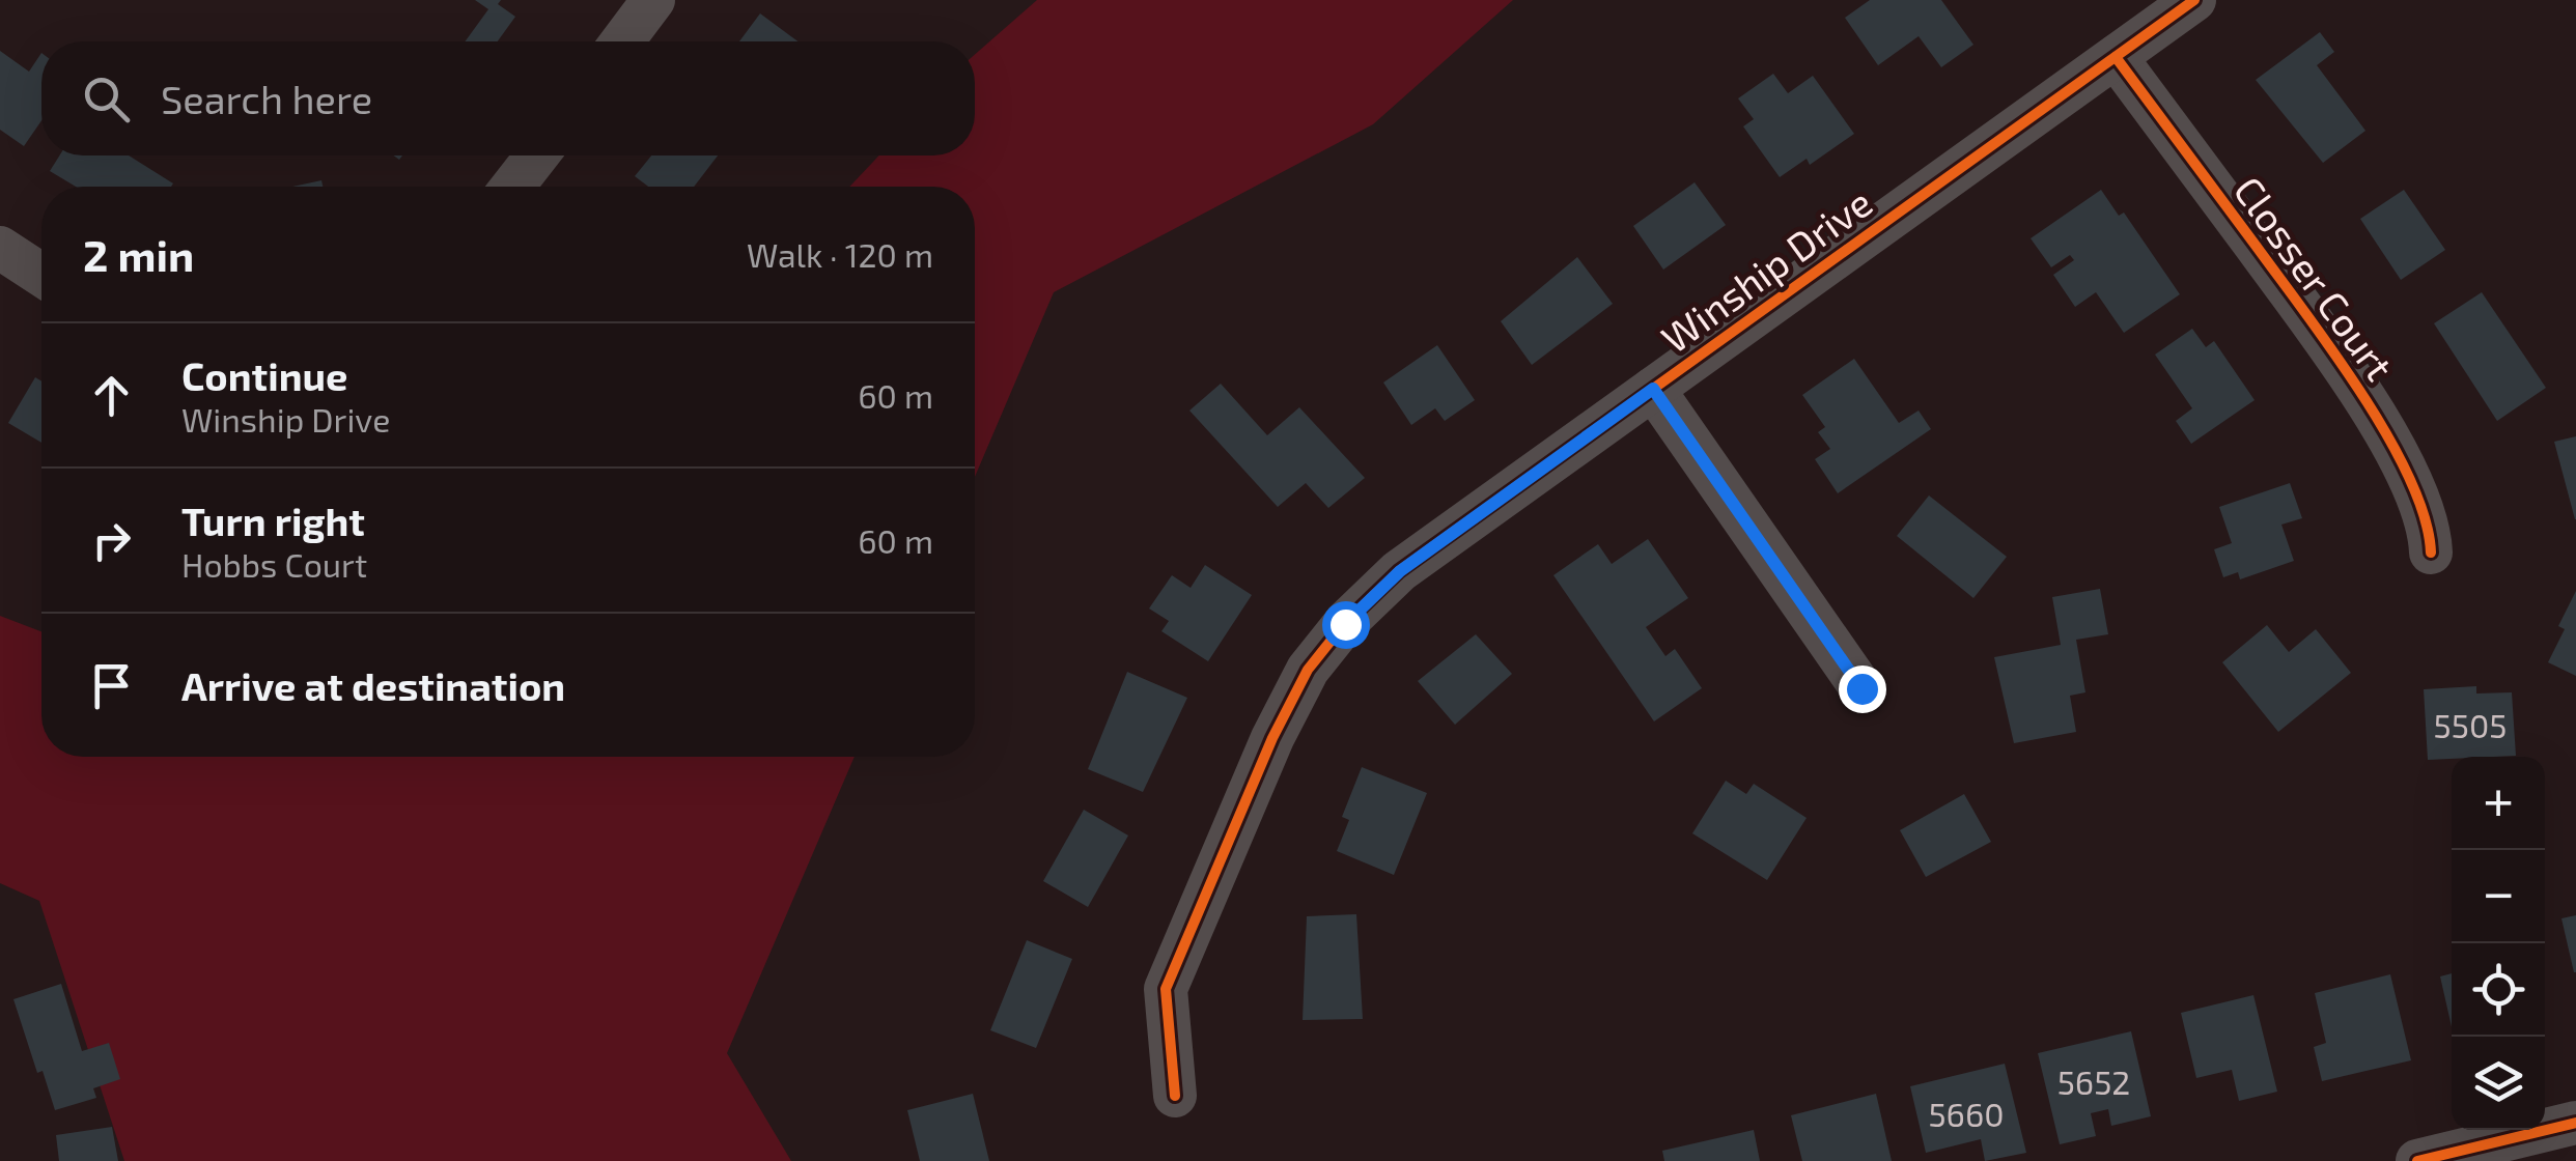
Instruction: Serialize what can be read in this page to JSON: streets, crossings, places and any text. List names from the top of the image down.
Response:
{
  "streets": {
    "street": ["Winship Drive", "Closser Court"]
  },
  "crossings": [
    ["Winship Drive", "Closser Court"]
  ],
  "house_numbers": ["5505", "5652", "5660"],
  "page": {
    "search": "Search here",
    "heading": ["2 min", "Walk · 120 m"],
    "list": [
      ["Continue", "Winship Drive", "60 m"],
      ["Turn right", "Hobbs Court", "60 m"],
      "Arrive at destination"
    ],
    "map_buttons": ["+", "−"]
  }
}
